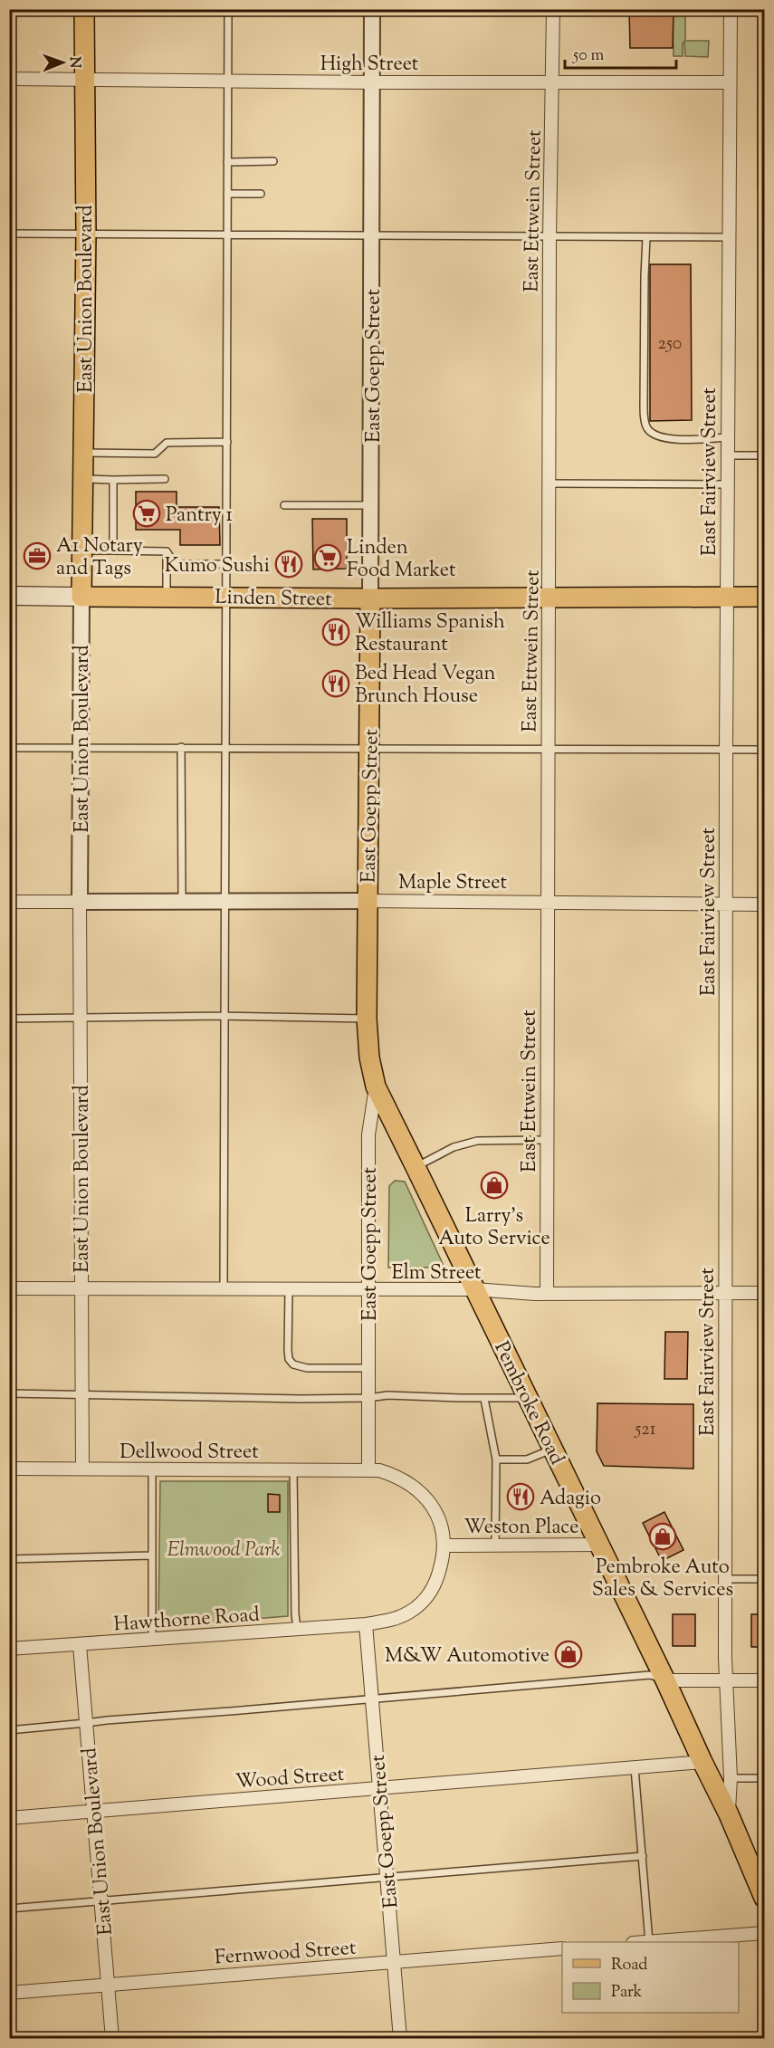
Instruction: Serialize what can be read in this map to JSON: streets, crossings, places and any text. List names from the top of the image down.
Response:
{
  "streets": {
    "main road": [
      "East Union Boulevard",
      "East Goepp Street",
      "Linden Street",
      "Pembroke Road"
    ],
    "street": [
      "High Street",
      "East Ettwein Street",
      "East Fairview Street",
      "Maple Street",
      "Elm Street",
      "Dellwood Street",
      "Weston Place",
      "Hawthorne Road",
      "Wood Street",
      "Fernwood Street"
    ]
  },
  "crossings": [
    ["High Street", "East Ettwein Street"],
    ["High Street", "East Union Boulevard"],
    ["High Street", "East Goepp Street"],
    ["High Street", "East Fairview Street"],
    ["East Ettwein Street", "Linden Street"],
    ["East Ettwein Street", "Maple Street"],
    ["East Ettwein Street", "Elm Street"],
    ["East Union Boulevard", "Linden Street"],
    ["East Union Boulevard", "Maple Street"],
    ["East Union Boulevard", "Elm Street"],
    ["East Union Boulevard", "Dellwood Street"],
    ["East Union Boulevard", "Hawthorne Road"],
    ["East Union Boulevard", "Wood Street"],
    ["East Union Boulevard", "Fernwood Street"],
    ["East Goepp Street", "Linden Street"],
    ["East Goepp Street", "Maple Street"],
    ["East Goepp Street", "Elm Street"],
    ["East Goepp Street", "Pembroke Road"],
    ["East Goepp Street", "Dellwood Street"],
    ["East Goepp Street", "Weston Place"],
    ["East Goepp Street", "Hawthorne Road"],
    ["East Goepp Street", "Wood Street"],
    ["East Goepp Street", "Fernwood Street"],
    ["East Fairview Street", "Linden Street"],
    ["East Fairview Street", "Maple Street"],
    ["East Fairview Street", "Elm Street"],
    ["East Fairview Street", "Pembroke Road"],
    ["Elm Street", "Pembroke Road"],
    ["Pembroke Road", "Weston Place"],
    ["Pembroke Road", "Wood Street"],
    ["Dellwood Street", "Weston Place"],
    ["Dellwood Street", "Hawthorne Road"],
    ["Weston Place", "Hawthorne Road"]
  ],
  "parks": ["Elmwood Park"],
  "places": {
    "supermarket": ["Pantry 1", "Linden Food Market"],
    "office": ["A1 Notary and Tags"],
    "restaurant": [
      "Kumo Sushi",
      "Williams Spanish Restaurant",
      "Bed Head Vegan Brunch House",
      "Adagio"
    ],
    "shop": ["Larry's Auto Service", "Pembroke Auto Sales & Services", "M&W Automotive"]
  },
  "house_numbers": ["250", "521"],
  "legend": ["Road", "Park"],
  "scale_bar": "50 m",
  "north": "right"
}
